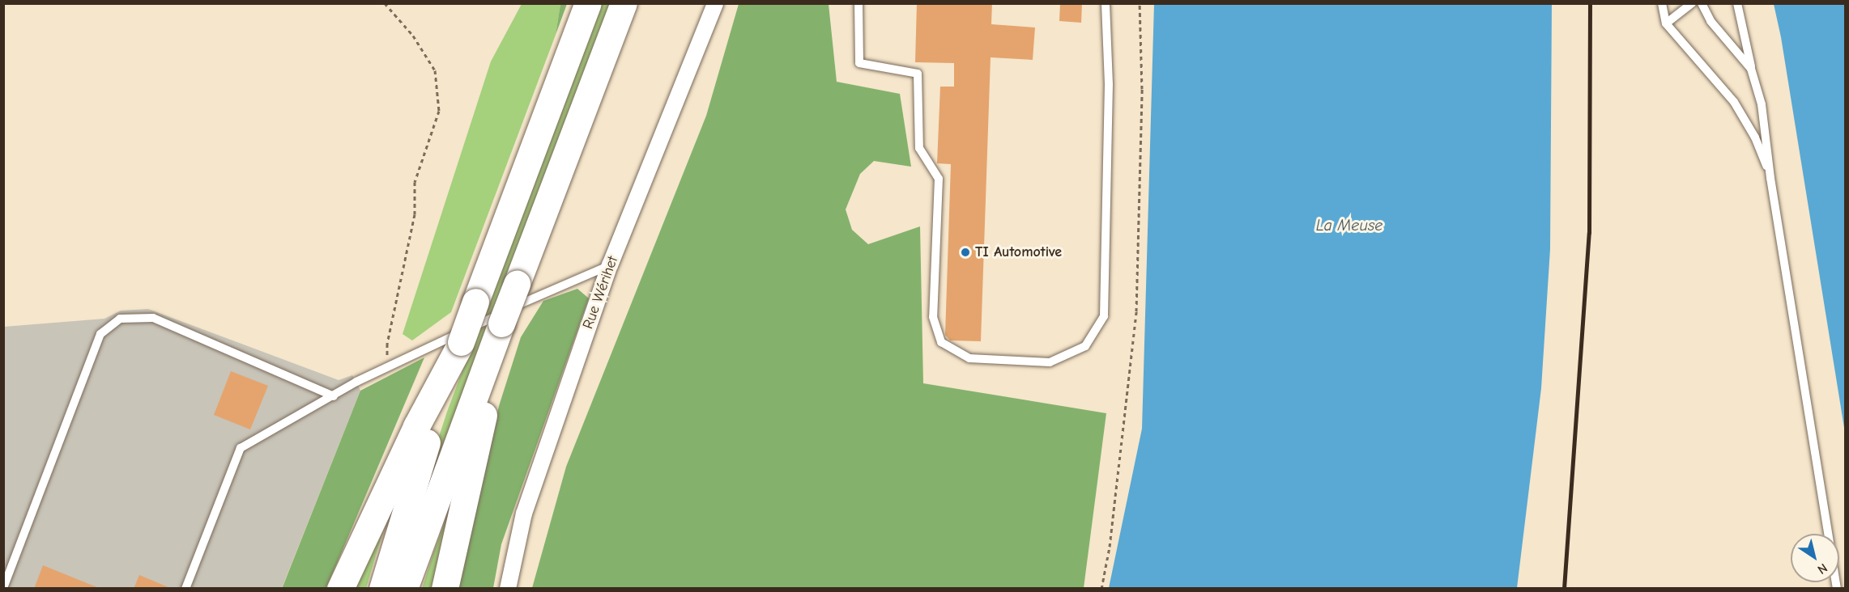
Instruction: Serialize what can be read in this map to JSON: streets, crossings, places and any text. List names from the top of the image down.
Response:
{
  "streets": {
    "street": ["Rue Wérihet"]
  },
  "water": ["La Meuse"],
  "places": ["TI Automotive"],
  "north": "bottom right"
}
